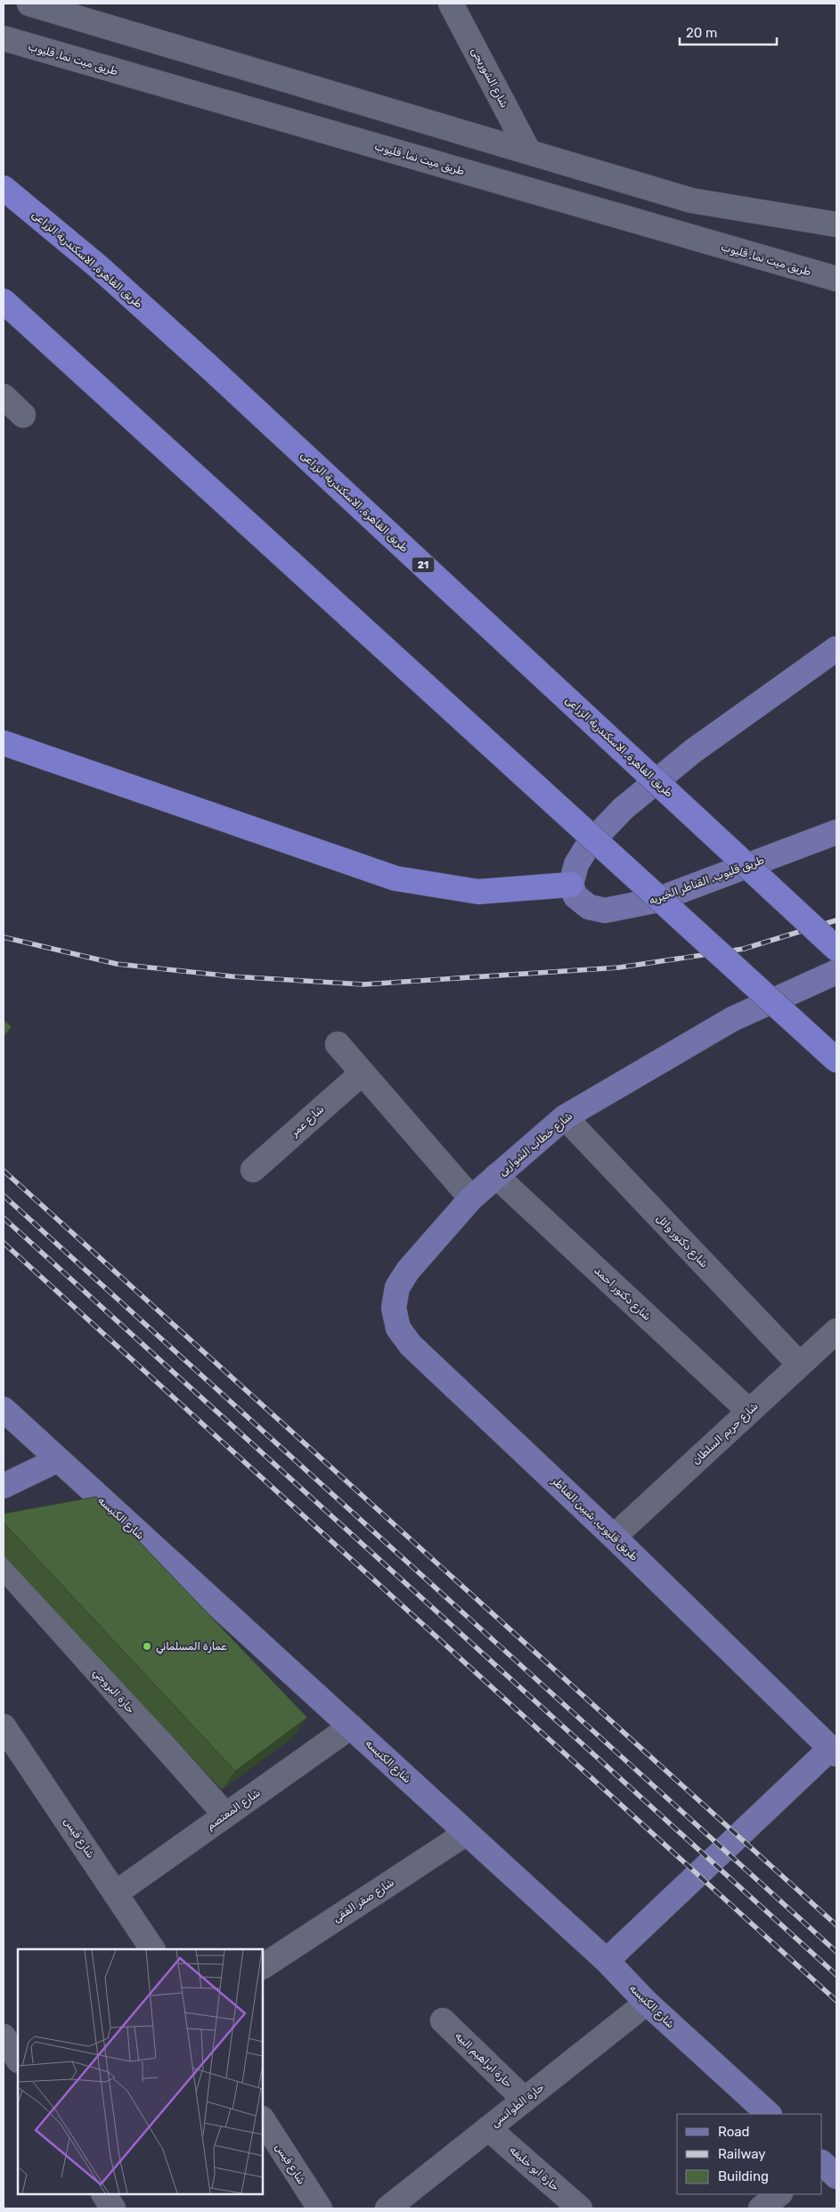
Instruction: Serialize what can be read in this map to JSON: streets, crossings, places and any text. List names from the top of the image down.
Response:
{
  "streets": {
    "highway": ["طريق القاهرة, الاسكندرية الزراعى", "21"],
    "main road": [
      "طريق قليوب, القناطر الخيريه",
      "شارع خطاب الشواربى",
      "شارع الكنيسه",
      "طريق قليوب, شبين القناطر"
    ],
    "street": [
      "طريق ميت نما, قليوب",
      "شارع الشوربجى",
      "شارع عمر",
      "شارع دكتور وائل",
      "شارع دكتور احمد",
      "شارع حريم السلطان",
      "حارة البروجي",
      "شارع المعتصم",
      "شارع قيس",
      "شارع صقر الفقى",
      "حارة ابراهيم البيه",
      "حارة الطوانسى",
      "حارة ابو خليفه"
    ]
  },
  "crossings": [
    ["شارع خطاب الشواربى", "شارع دكتور وائل"],
    ["شارع خطاب الشواربى", "شارع دكتور احمد"],
    ["شارع خطاب الشواربى", "طريق قليوب, شبين القناطر"],
    ["شارع دكتور وائل", "شارع حريم السلطان"],
    ["شارع دكتور احمد", "شارع حريم السلطان"],
    ["شارع حريم السلطان", "طريق قليوب, شبين القناطر"],
    ["شارع الكنيسه", "شارع المعتصم"],
    ["شارع الكنيسه", "شارع صقر الفقى"],
    ["شارع الكنيسه", "حارة الطوانسى"],
    ["حارة البروجي", "شارع المعتصم"],
    ["شارع المعتصم", "شارع قيس"],
    ["حارة ابراهيم البيه", "حارة الطوانسى"],
    ["حارة الطوانسى", "حارة ابو خليفه"]
  ],
  "places": ["عمارة المسلماني"],
  "legend": ["Road", "Railway", "Building"],
  "scale_bar": "20 m"
}
